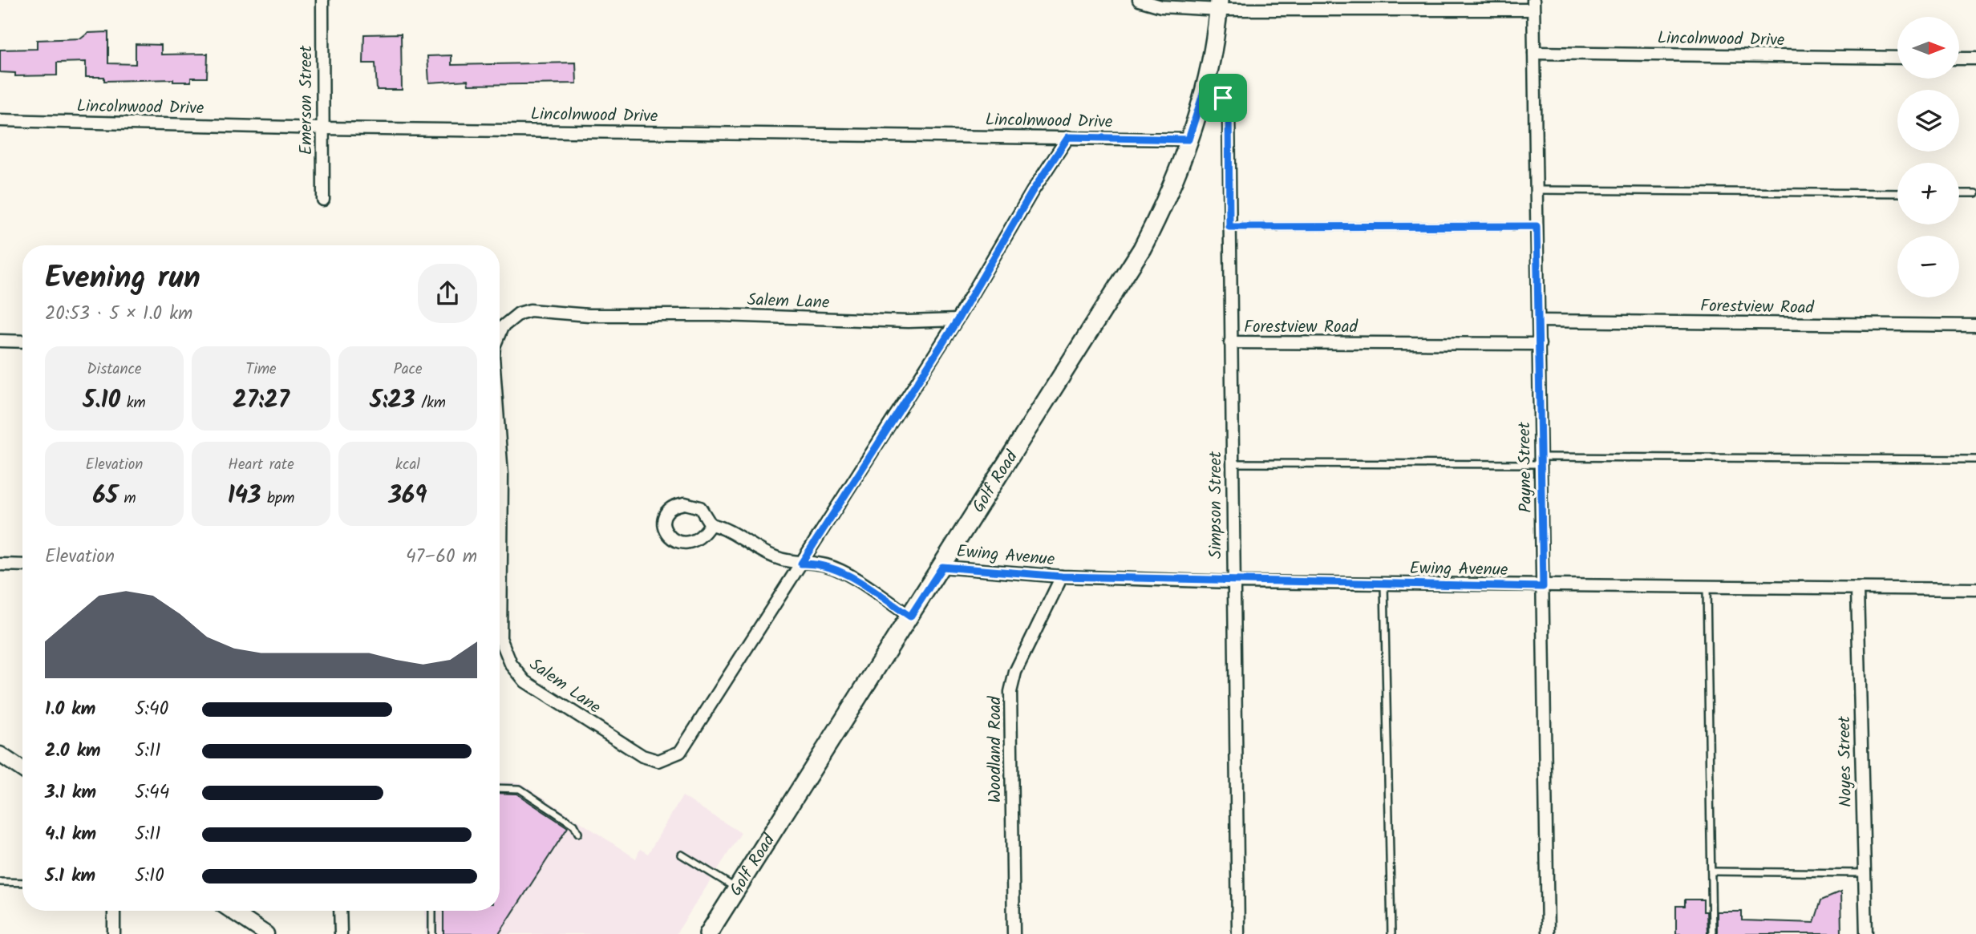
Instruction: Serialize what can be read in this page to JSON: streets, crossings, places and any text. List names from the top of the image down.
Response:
{
  "streets": {
    "main road": ["Golf Road"],
    "street": [
      "Lincolnwood Drive",
      "Emerson Street",
      "Salem Lane",
      "Forestview Road",
      "Payne Street",
      "Simpson Street",
      "Ewing Avenue",
      "Woodland Road",
      "Noyes Street"
    ]
  },
  "crossings": [
    ["Lincolnwood Drive", "Emerson Street"],
    ["Lincolnwood Drive", "Salem Lane"],
    ["Lincolnwood Drive", "Payne Street"],
    ["Lincolnwood Drive", "Golf Road"],
    ["Forestview Road", "Payne Street"],
    ["Forestview Road", "Simpson Street"],
    ["Payne Street", "Ewing Avenue"],
    ["Golf Road", "Simpson Street"],
    ["Golf Road", "Ewing Avenue"],
    ["Simpson Street", "Ewing Avenue"],
    ["Ewing Avenue", "Woodland Road"],
    ["Ewing Avenue", "Noyes Street"]
  ],
  "north": "right",
  "page": {
    "map_buttons": ["+", "−"],
    "heading": ["Evening run", "20:53 · 5 × 1.0 km"],
    "stats": [
      ["Distance", "5.10 km"],
      ["Time", "27:27"],
      ["Pace", "5:23 /km"],
      ["Elevation", "65 m"],
      ["Heart rate", "143 bpm"],
      ["kcal", "369"]
    ],
    "chart": ["Elevation", "47–60 m"],
    "list": [
      {
        "name": "1.0 km",
        "note": "5:40"
      },
      {
        "name": "2.0 km",
        "note": "5:11"
      },
      {
        "name": "3.1 km",
        "note": "5:44"
      },
      {
        "name": "4.1 km",
        "note": "5:11"
      },
      {
        "name": "5.1 km",
        "note": "5:10"
      }
    ]
  }
}
